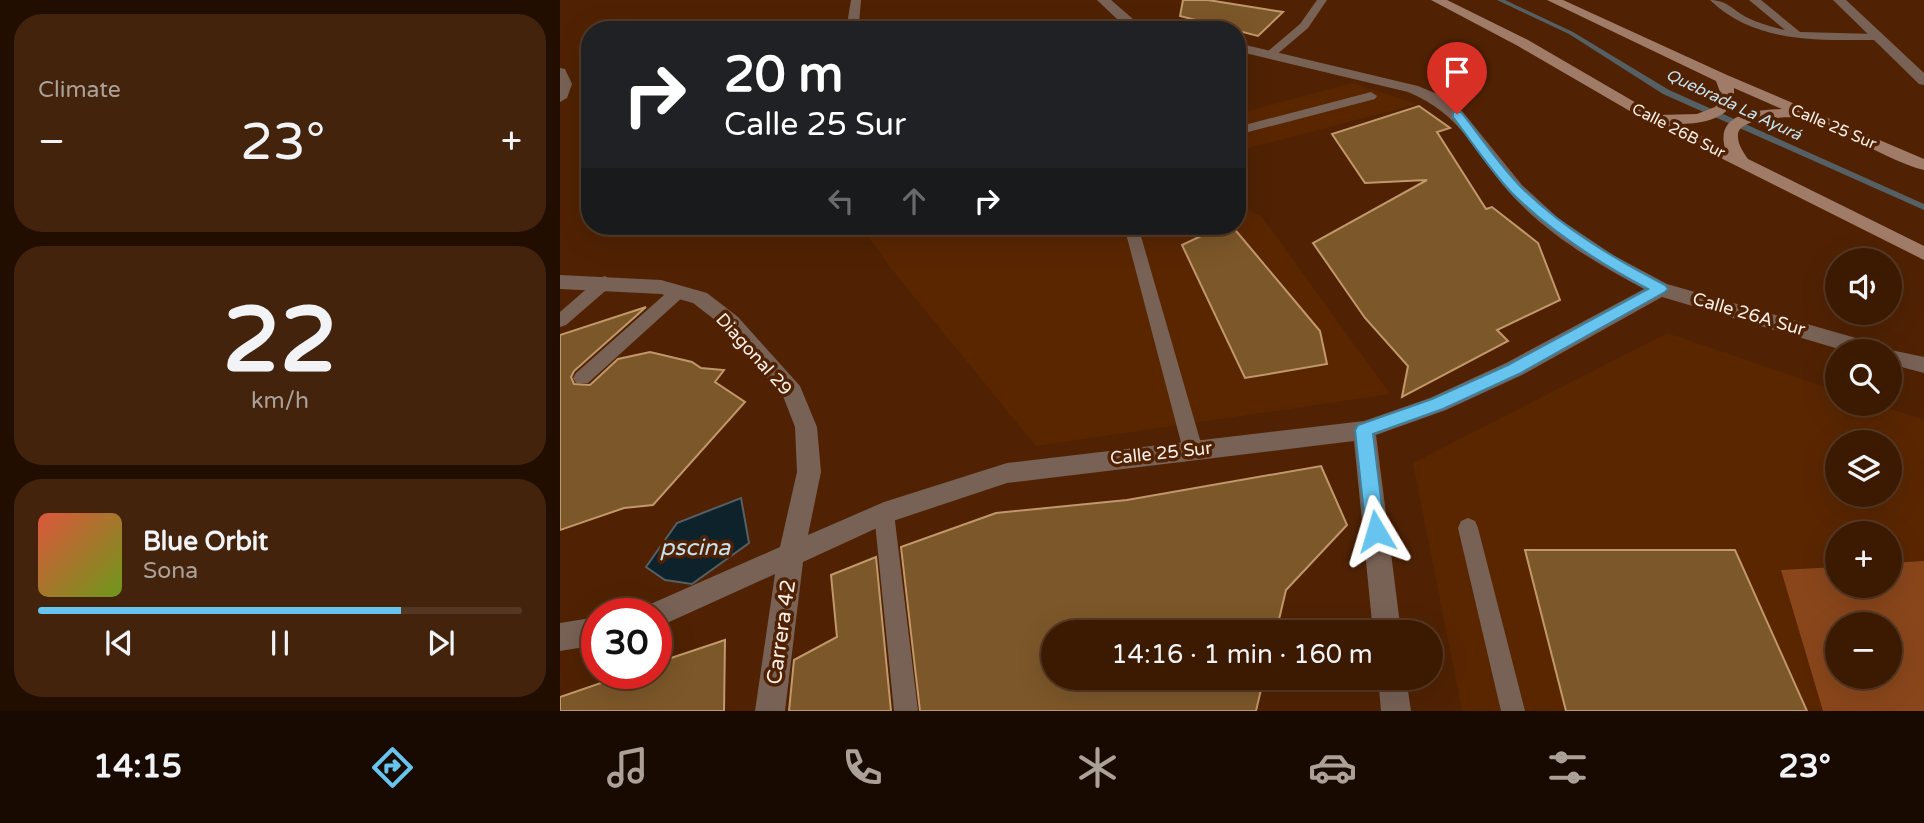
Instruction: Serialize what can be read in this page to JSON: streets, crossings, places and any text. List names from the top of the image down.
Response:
{
  "streets": {
    "main road": ["Calle 25 Sur", "Calle 26B Sur"],
    "street": ["Calle 26A Sur", "Diagonal 29", "Carrera 42"]
  },
  "crossings": [
    ["Calle 25 Sur", "Calle 26A Sur"],
    ["Calle 25 Sur", "Diagonal 29"],
    ["Calle 25 Sur", "Carrera 42"],
    ["Diagonal 29", "Carrera 42"]
  ],
  "water": ["Quebrada La Ayurá", "pscina"],
  "page": {
    "tile": [
      "Climate",
      ["22", "km/h"]
    ],
    "turn": ["20 m", "Calle 25 Sur"],
    "heat": ["−", "23°", "+"],
    "map_buttons": ["+", "−"],
    "song": ["Blue Orbit", "Sona"],
    "limit": "30",
    "trip": "14:16 · 1 min · 160 m",
    "tabs": ["14:15", "23°"]
  }
}
